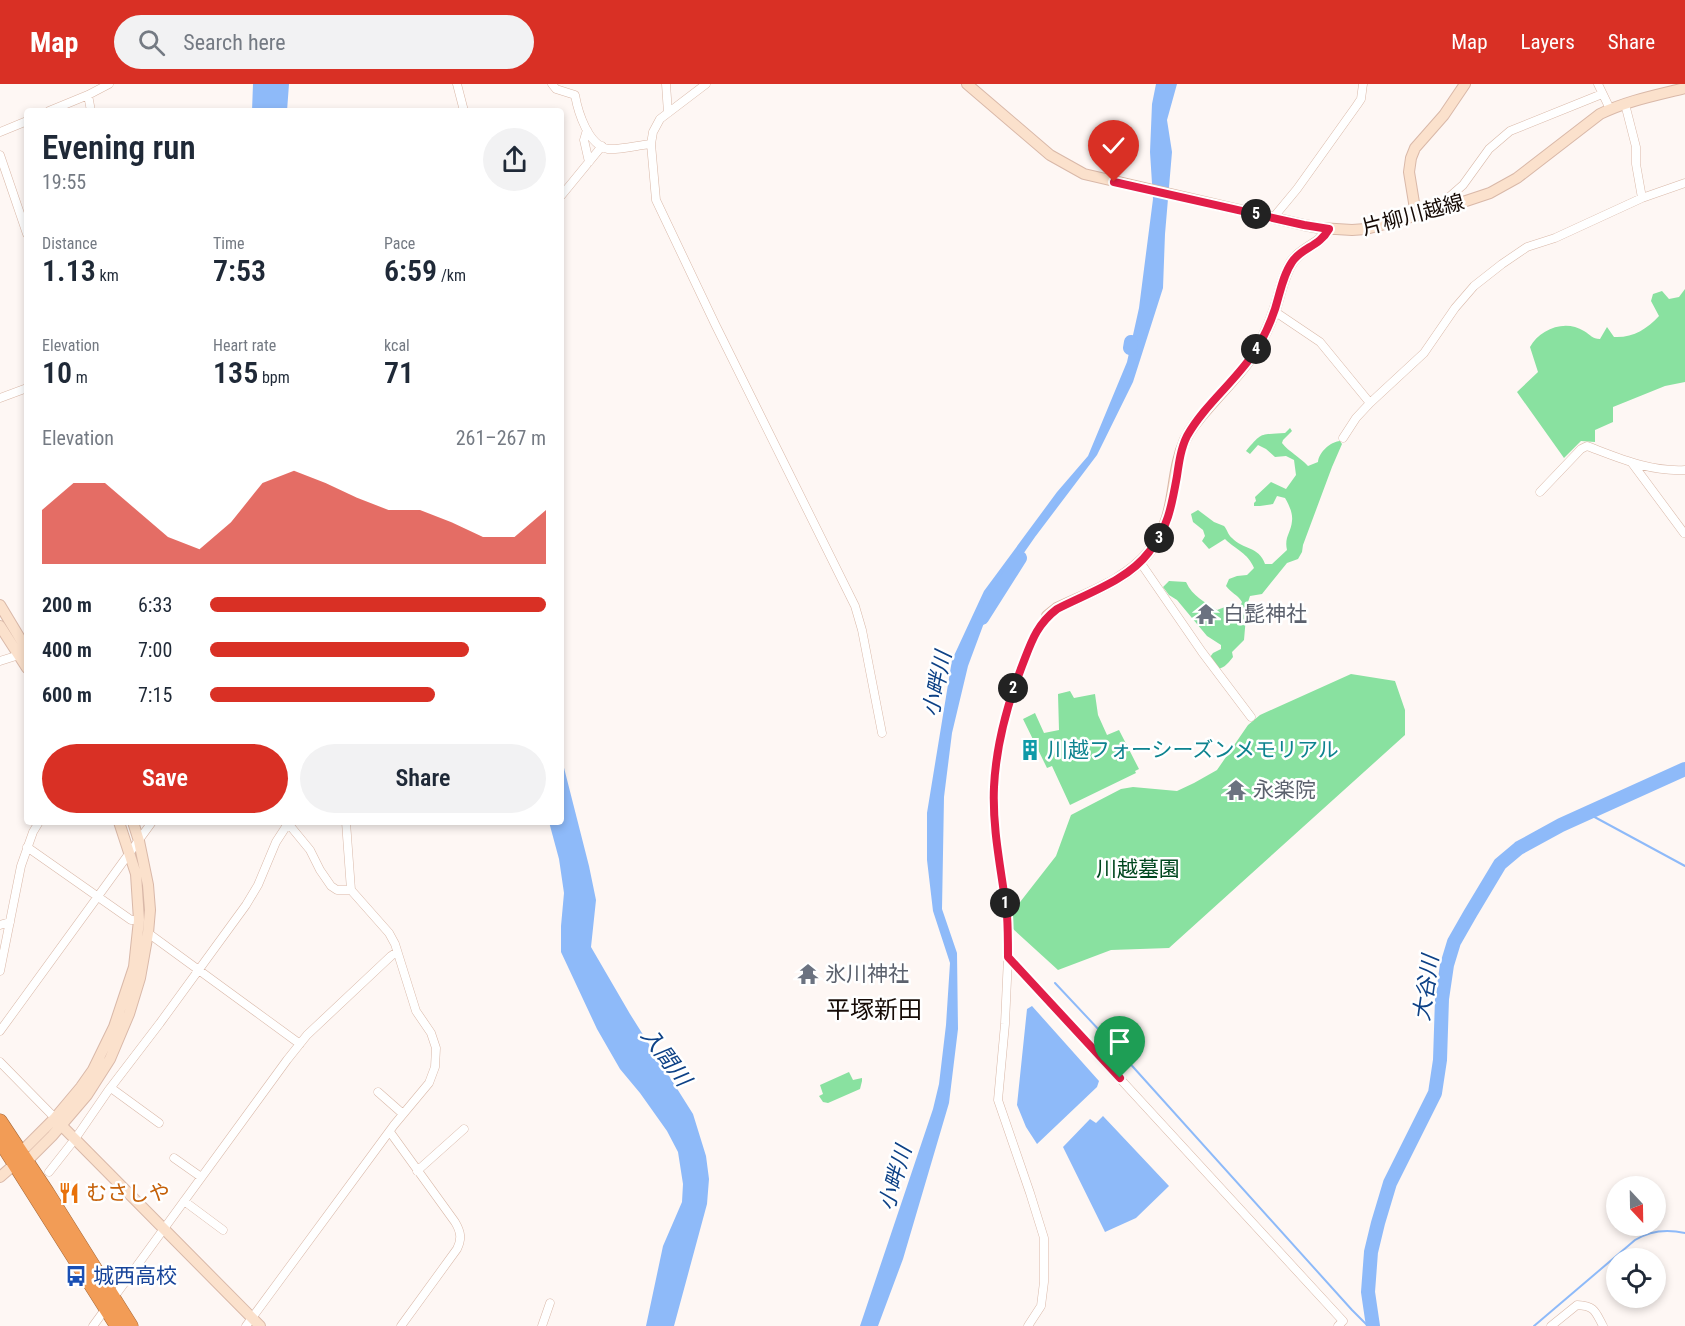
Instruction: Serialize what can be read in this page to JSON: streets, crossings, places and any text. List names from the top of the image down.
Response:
{
  "streets": {
    "main road": ["片柳川越線"]
  },
  "districts": ["平塚新田"],
  "water": ["小畔川", "大谷川", "入間川"],
  "parks": ["川越墓園"],
  "places": {
    "temple": ["白髭神社", "永楽院", "氷川神社"],
    "building": ["川越フォーシーズンメモリアル"],
    "restaurant": ["むさしや"],
    "bus stop": ["城西高校"]
  },
  "north": "bottom",
  "page": {
    "header": "Map",
    "search": "Search here",
    "nav": ["Map", "Layers", "Share"],
    "heading": ["Evening run", "19:55"],
    "pins": [
      "5",
      "4",
      "3",
      "2",
      "1"
    ],
    "stats": [
      ["Distance", "1.13 km"],
      ["Time", "7:53"],
      ["Pace", "6:59 /km"],
      ["Elevation", "10 m"],
      ["Heart rate", "135 bpm"],
      ["kcal", "71"]
    ],
    "chart": ["Elevation", "261–267 m"],
    "list": [
      {
        "name": "200 m",
        "note": "6:33"
      },
      {
        "name": "400 m",
        "note": "7:00"
      },
      {
        "name": "600 m",
        "note": "7:15"
      }
    ],
    "buttons": ["Save", "Share"]
  }
}
